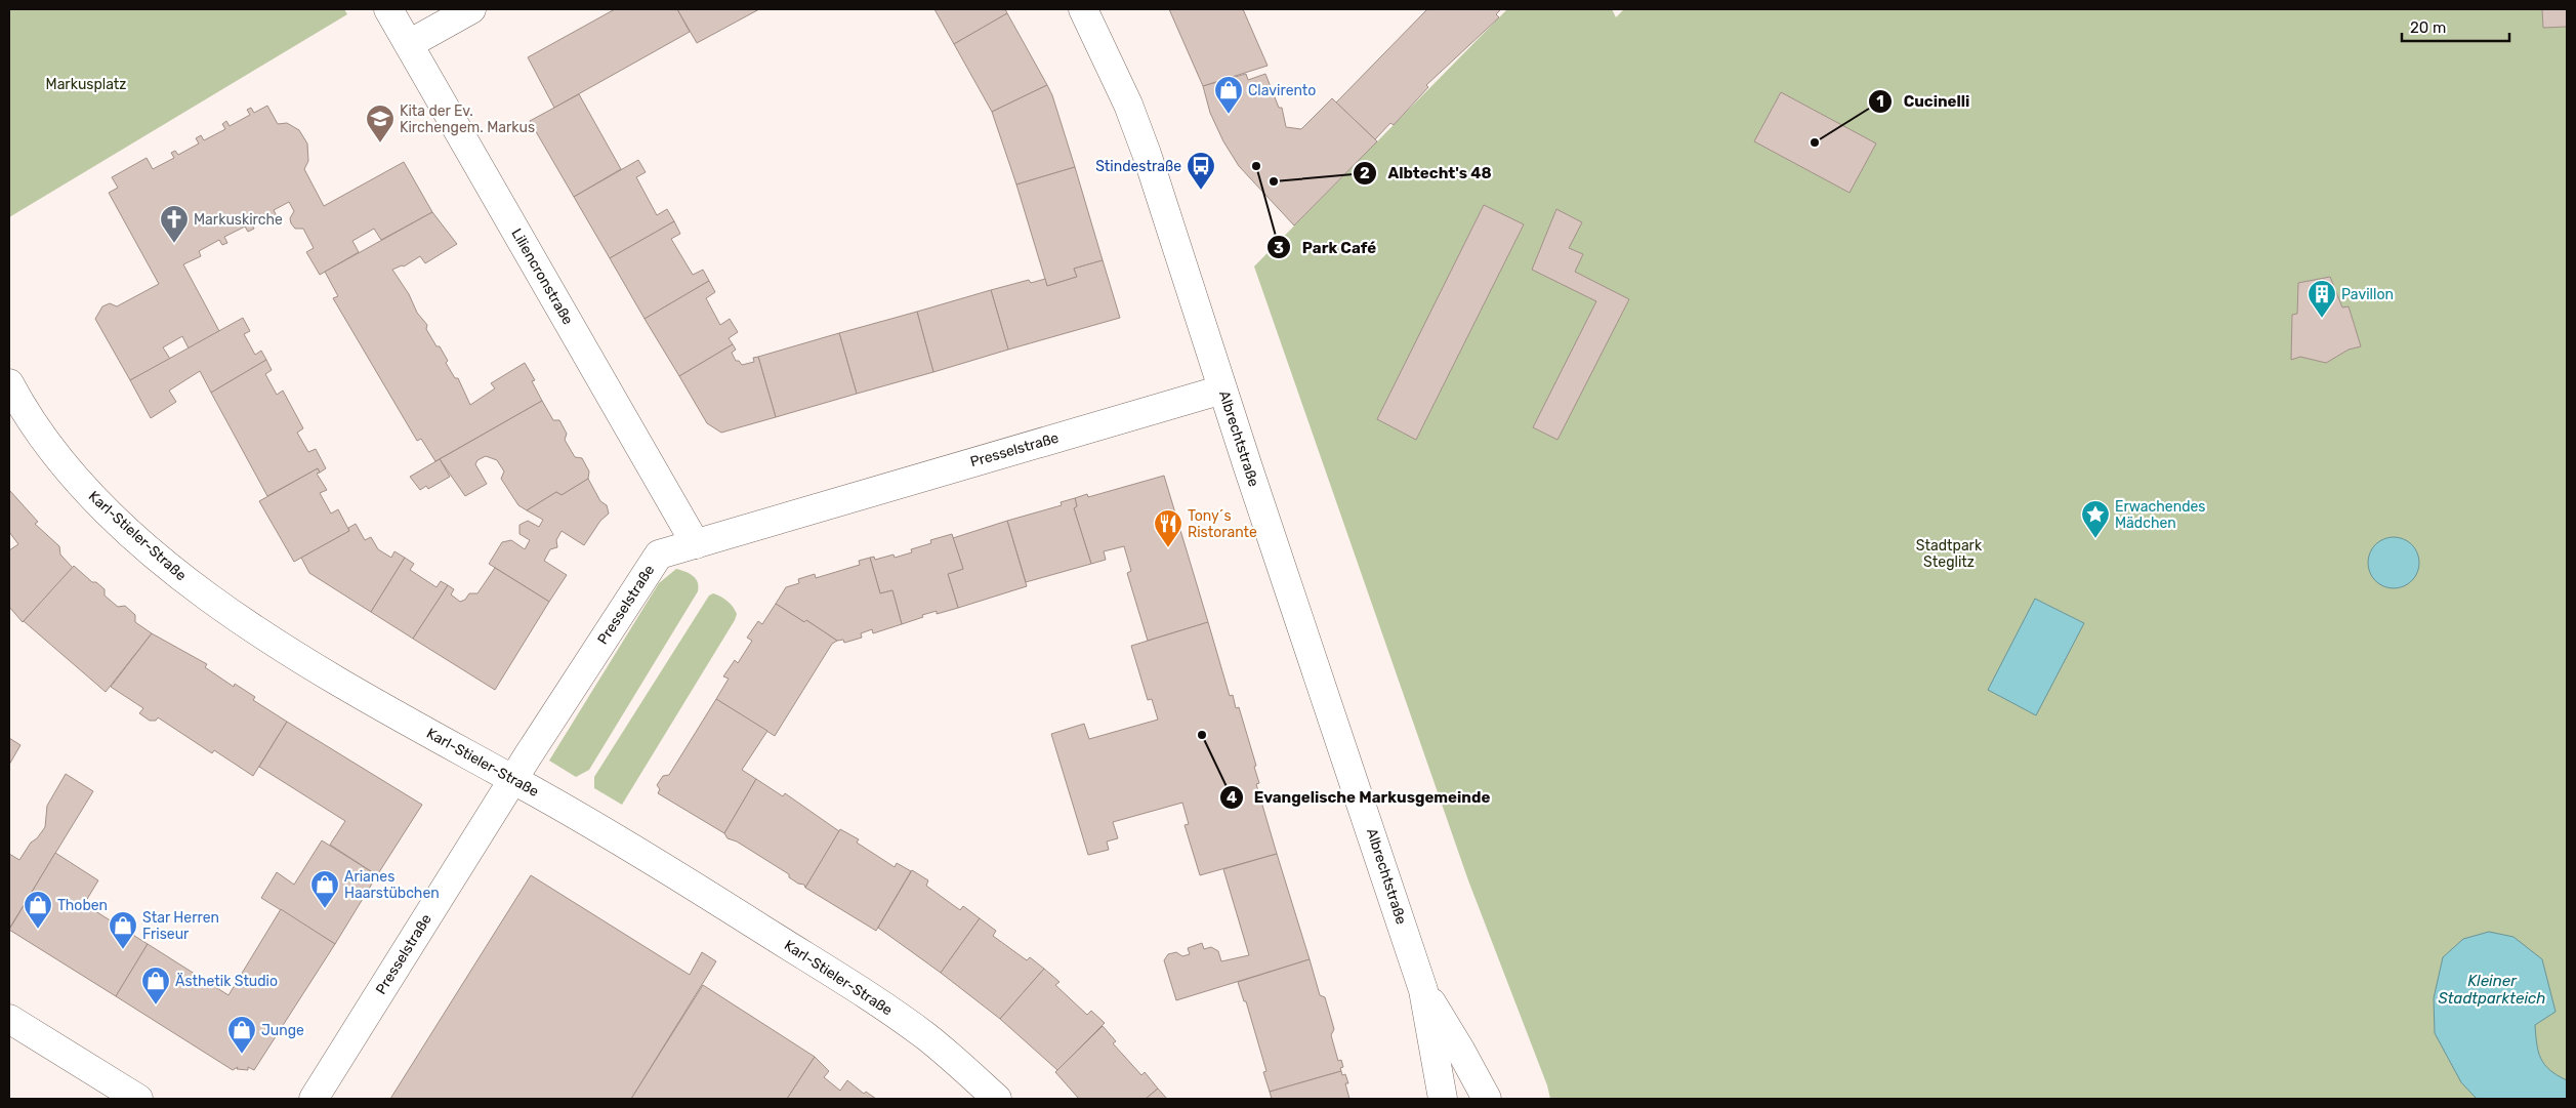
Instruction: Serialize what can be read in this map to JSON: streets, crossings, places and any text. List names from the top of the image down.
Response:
{
  "streets": {
    "street": [
      "Liliencronstraße",
      "Albrechtstraße",
      "Presselstraße",
      "Karl-Stieler-Straße"
    ]
  },
  "crossings": [
    ["Liliencronstraße", "Presselstraße"],
    ["Albrechtstraße", "Presselstraße"],
    ["Presselstraße", "Karl-Stieler-Straße"]
  ],
  "water": ["Kleiner Stadtparkteich"],
  "parks": ["Markusplatz", "Stadtpark Steglitz"],
  "places": {
    "shop": [
      "Clavirento",
      "Arianes Haarstübchen",
      "Thoben",
      "Star Herren Friseur",
      "Ästhetik Studio",
      "Junge"
    ],
    "other": [
      "Cucinelli",
      "Park Café",
      "Albtecht's 48",
      "Evangelische Markusgemeinde"
    ],
    "school or university": ["Kita der Ev. Kirchengem. Markus"],
    "bus stop": ["Stindestraße"],
    "church": ["Markuskirche"],
    "building": ["Pavillon"],
    "place": ["Erwachendes Mädchen"],
    "restaurant": ["Tony´s Ristorante"]
  },
  "scale_bar": "20 m"
}
